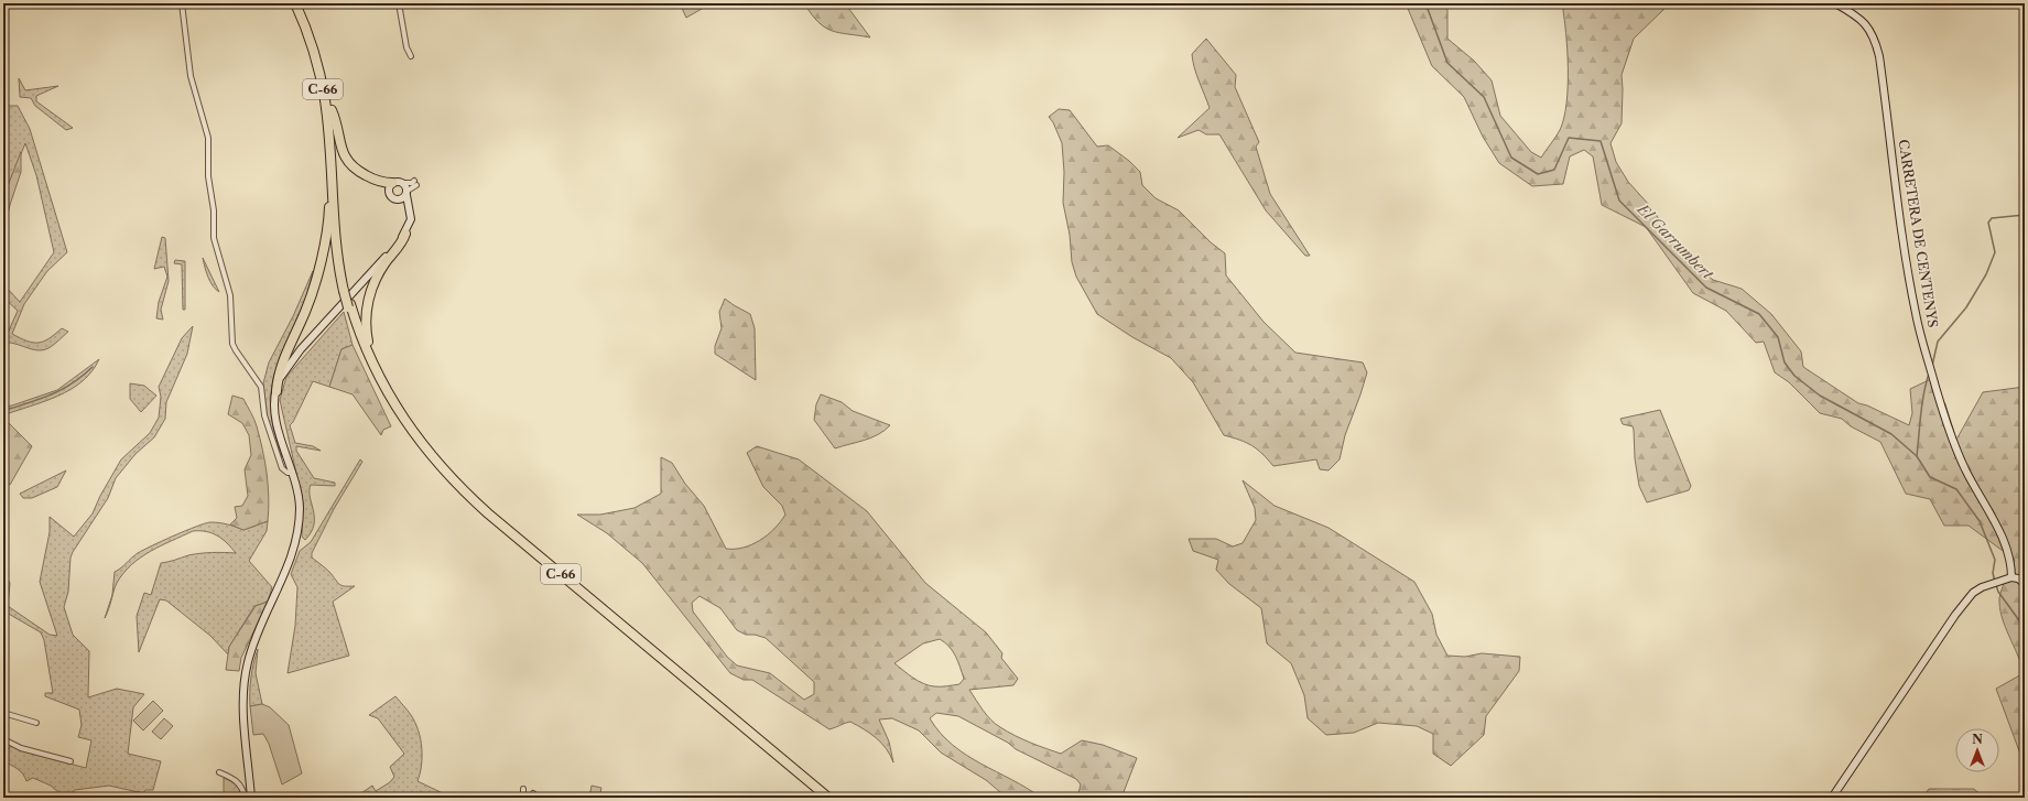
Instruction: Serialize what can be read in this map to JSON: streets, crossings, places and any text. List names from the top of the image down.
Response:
{
  "streets": {
    "highway": ["C-66"],
    "street": ["CARRETERA DE CENTENYS"]
  },
  "water": ["El Garrumbert"],
  "north": "top"
}
